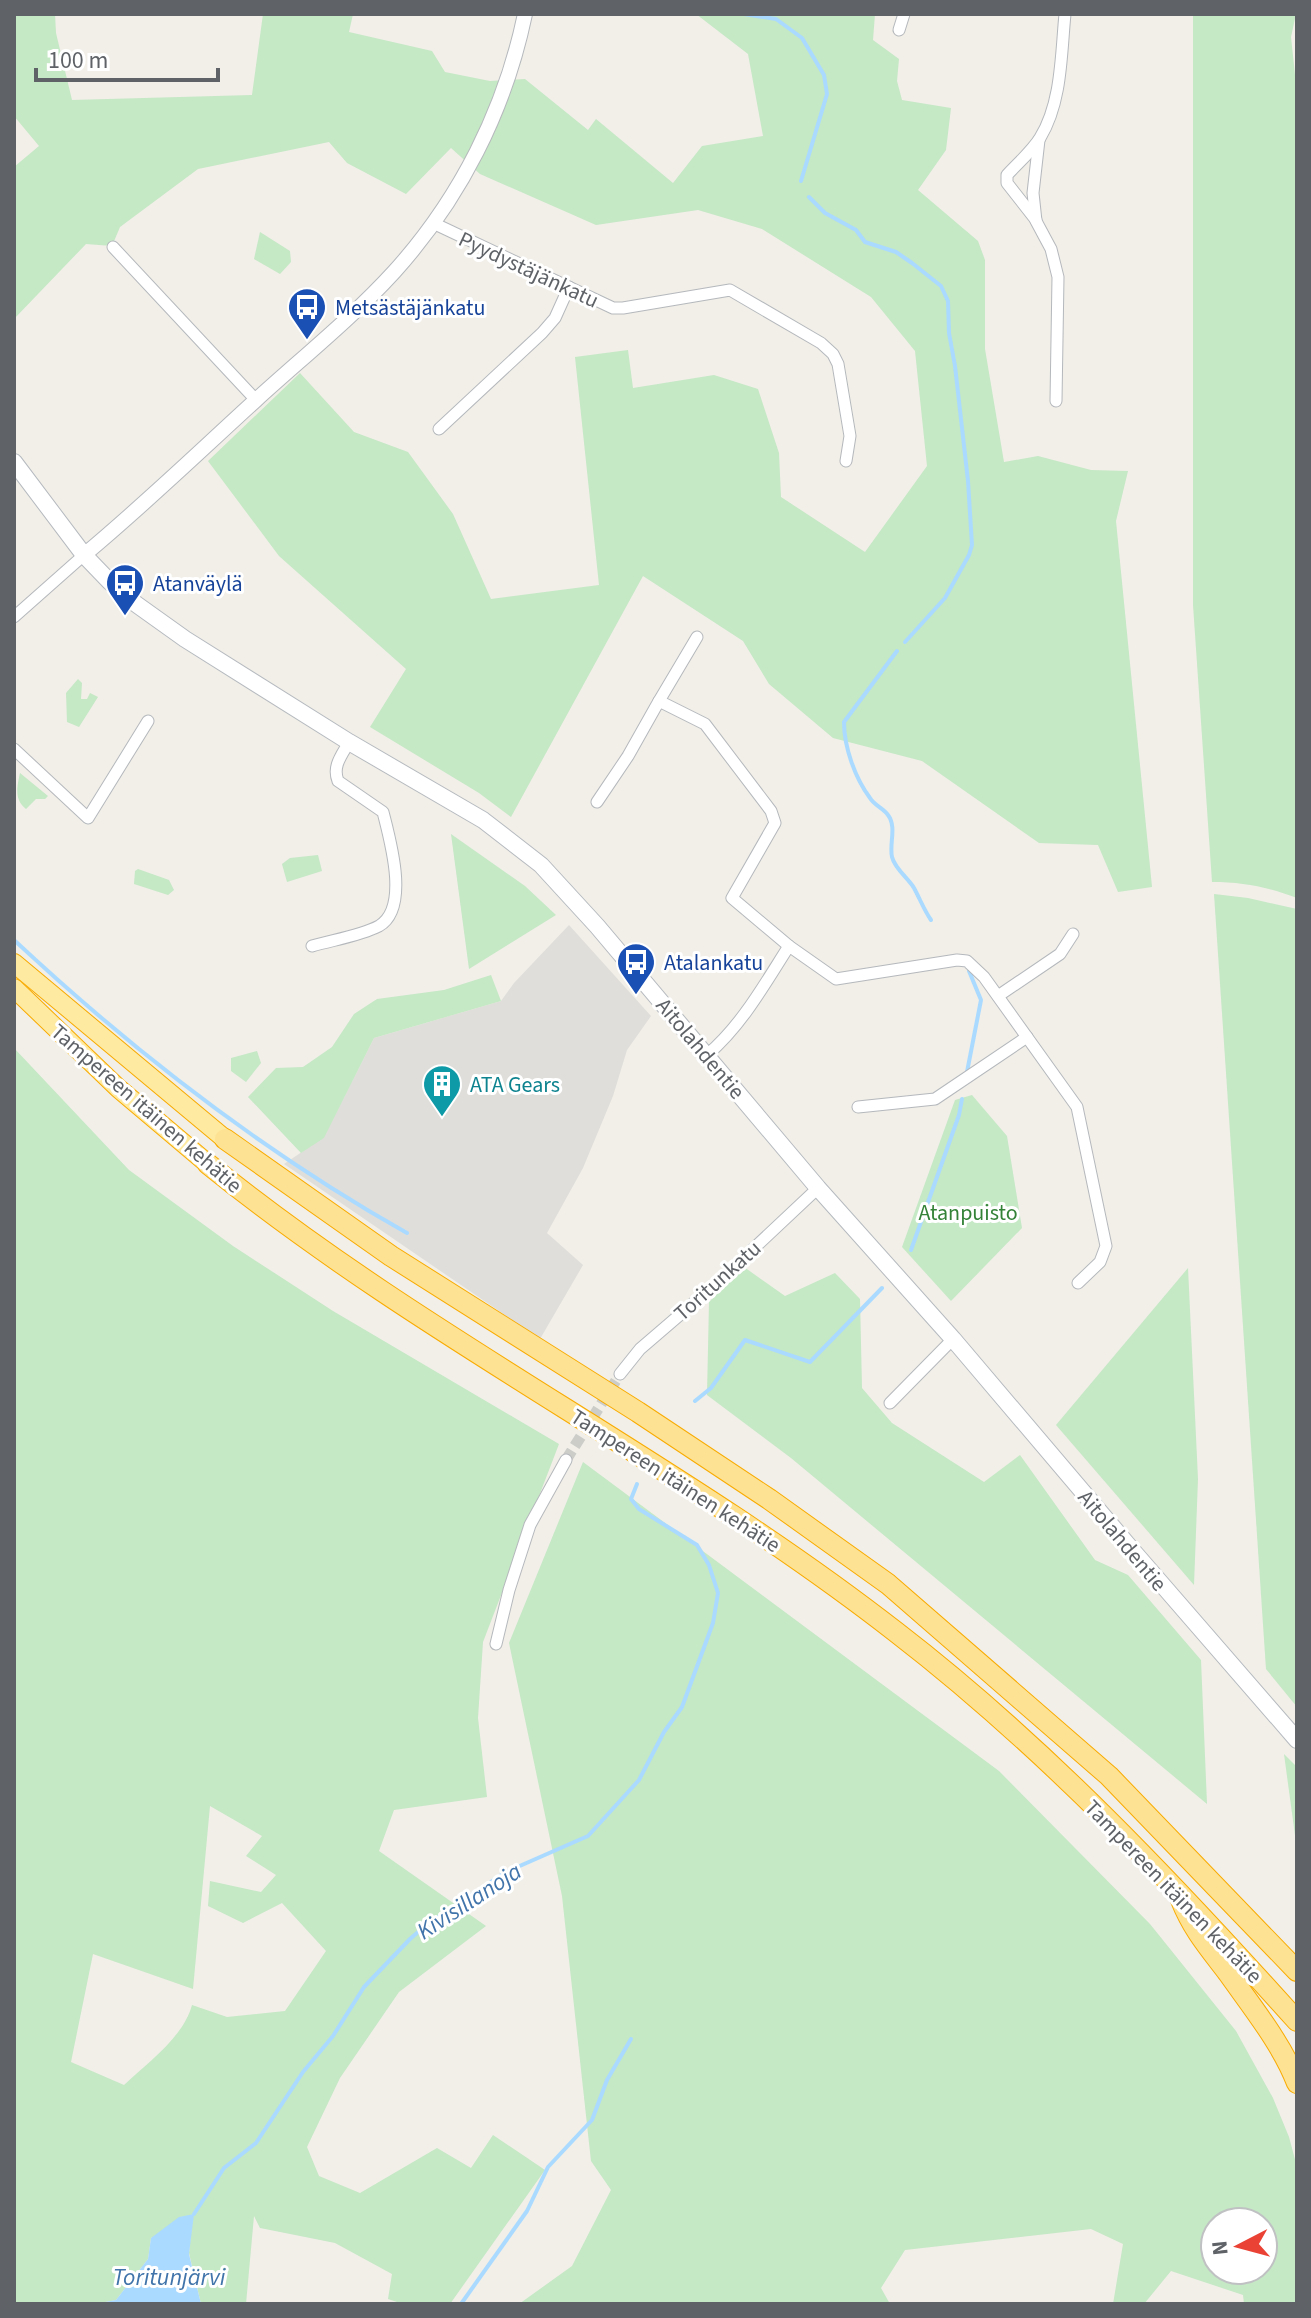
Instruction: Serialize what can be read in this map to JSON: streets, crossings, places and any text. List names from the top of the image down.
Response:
{
  "streets": {
    "highway": ["Tampereen itäinen kehätie"],
    "main road": ["Aitolahdentie"],
    "street": ["Pyydystäjänkatu", "Toritunkatu"]
  },
  "crossings": [
    ["Aitolahdentie", "Toritunkatu"]
  ],
  "water": ["Kivisillanoja", "Toritunjärvi"],
  "parks": ["Atanpuisto"],
  "places": {
    "bus stop": ["Metsästäjänkatu", "Atanväylä", "Atalankatu"],
    "building": ["ATA Gears"]
  },
  "scale_bar": "100 m",
  "north": "left"
}
